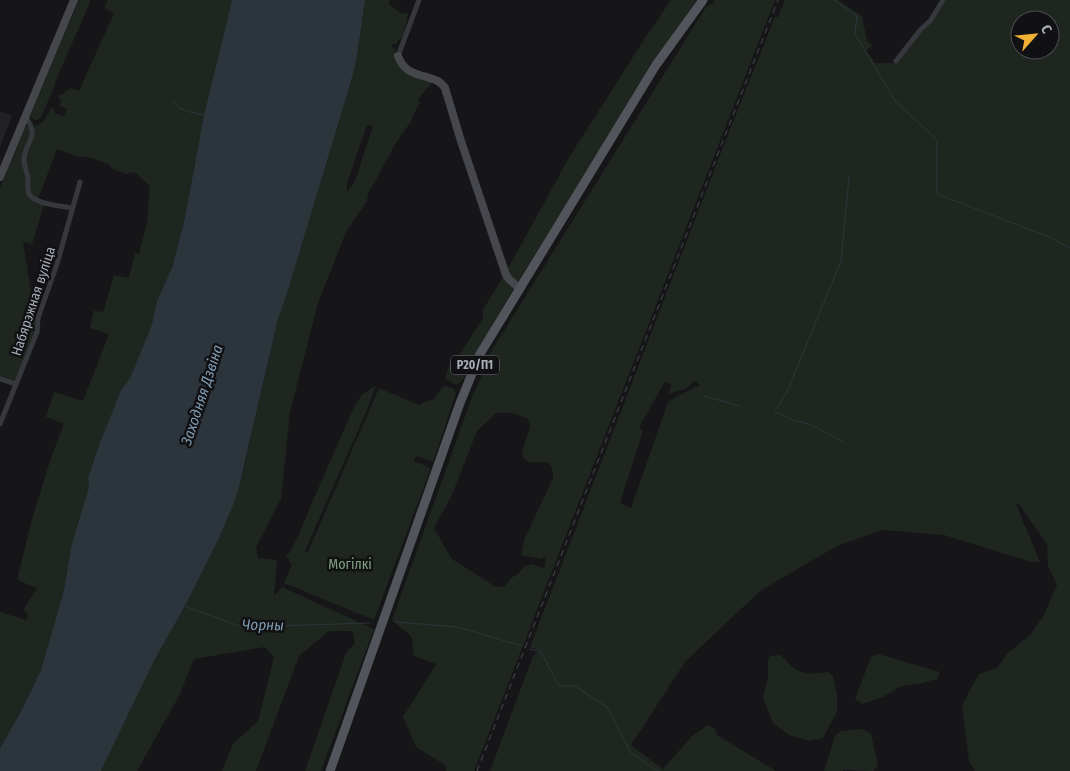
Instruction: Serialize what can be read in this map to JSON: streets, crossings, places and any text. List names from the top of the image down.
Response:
{
  "streets": {
    "main road": ["Р20/П1"],
    "street": ["Набярэжная вуліца"]
  },
  "water": ["Заходняя Дзвіна", "Чорны"],
  "parks": ["Могілкі"],
  "north": "top right"
}
